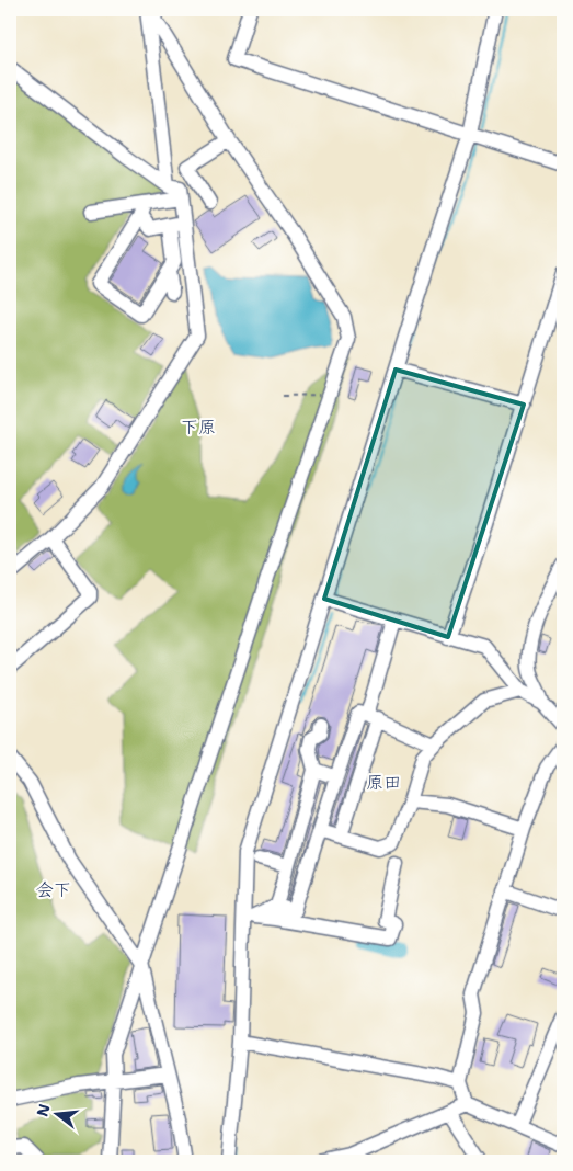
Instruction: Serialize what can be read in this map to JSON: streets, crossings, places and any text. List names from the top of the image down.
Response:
{
  "districts": ["下原", "原田", "会下"],
  "north": "left"
}
